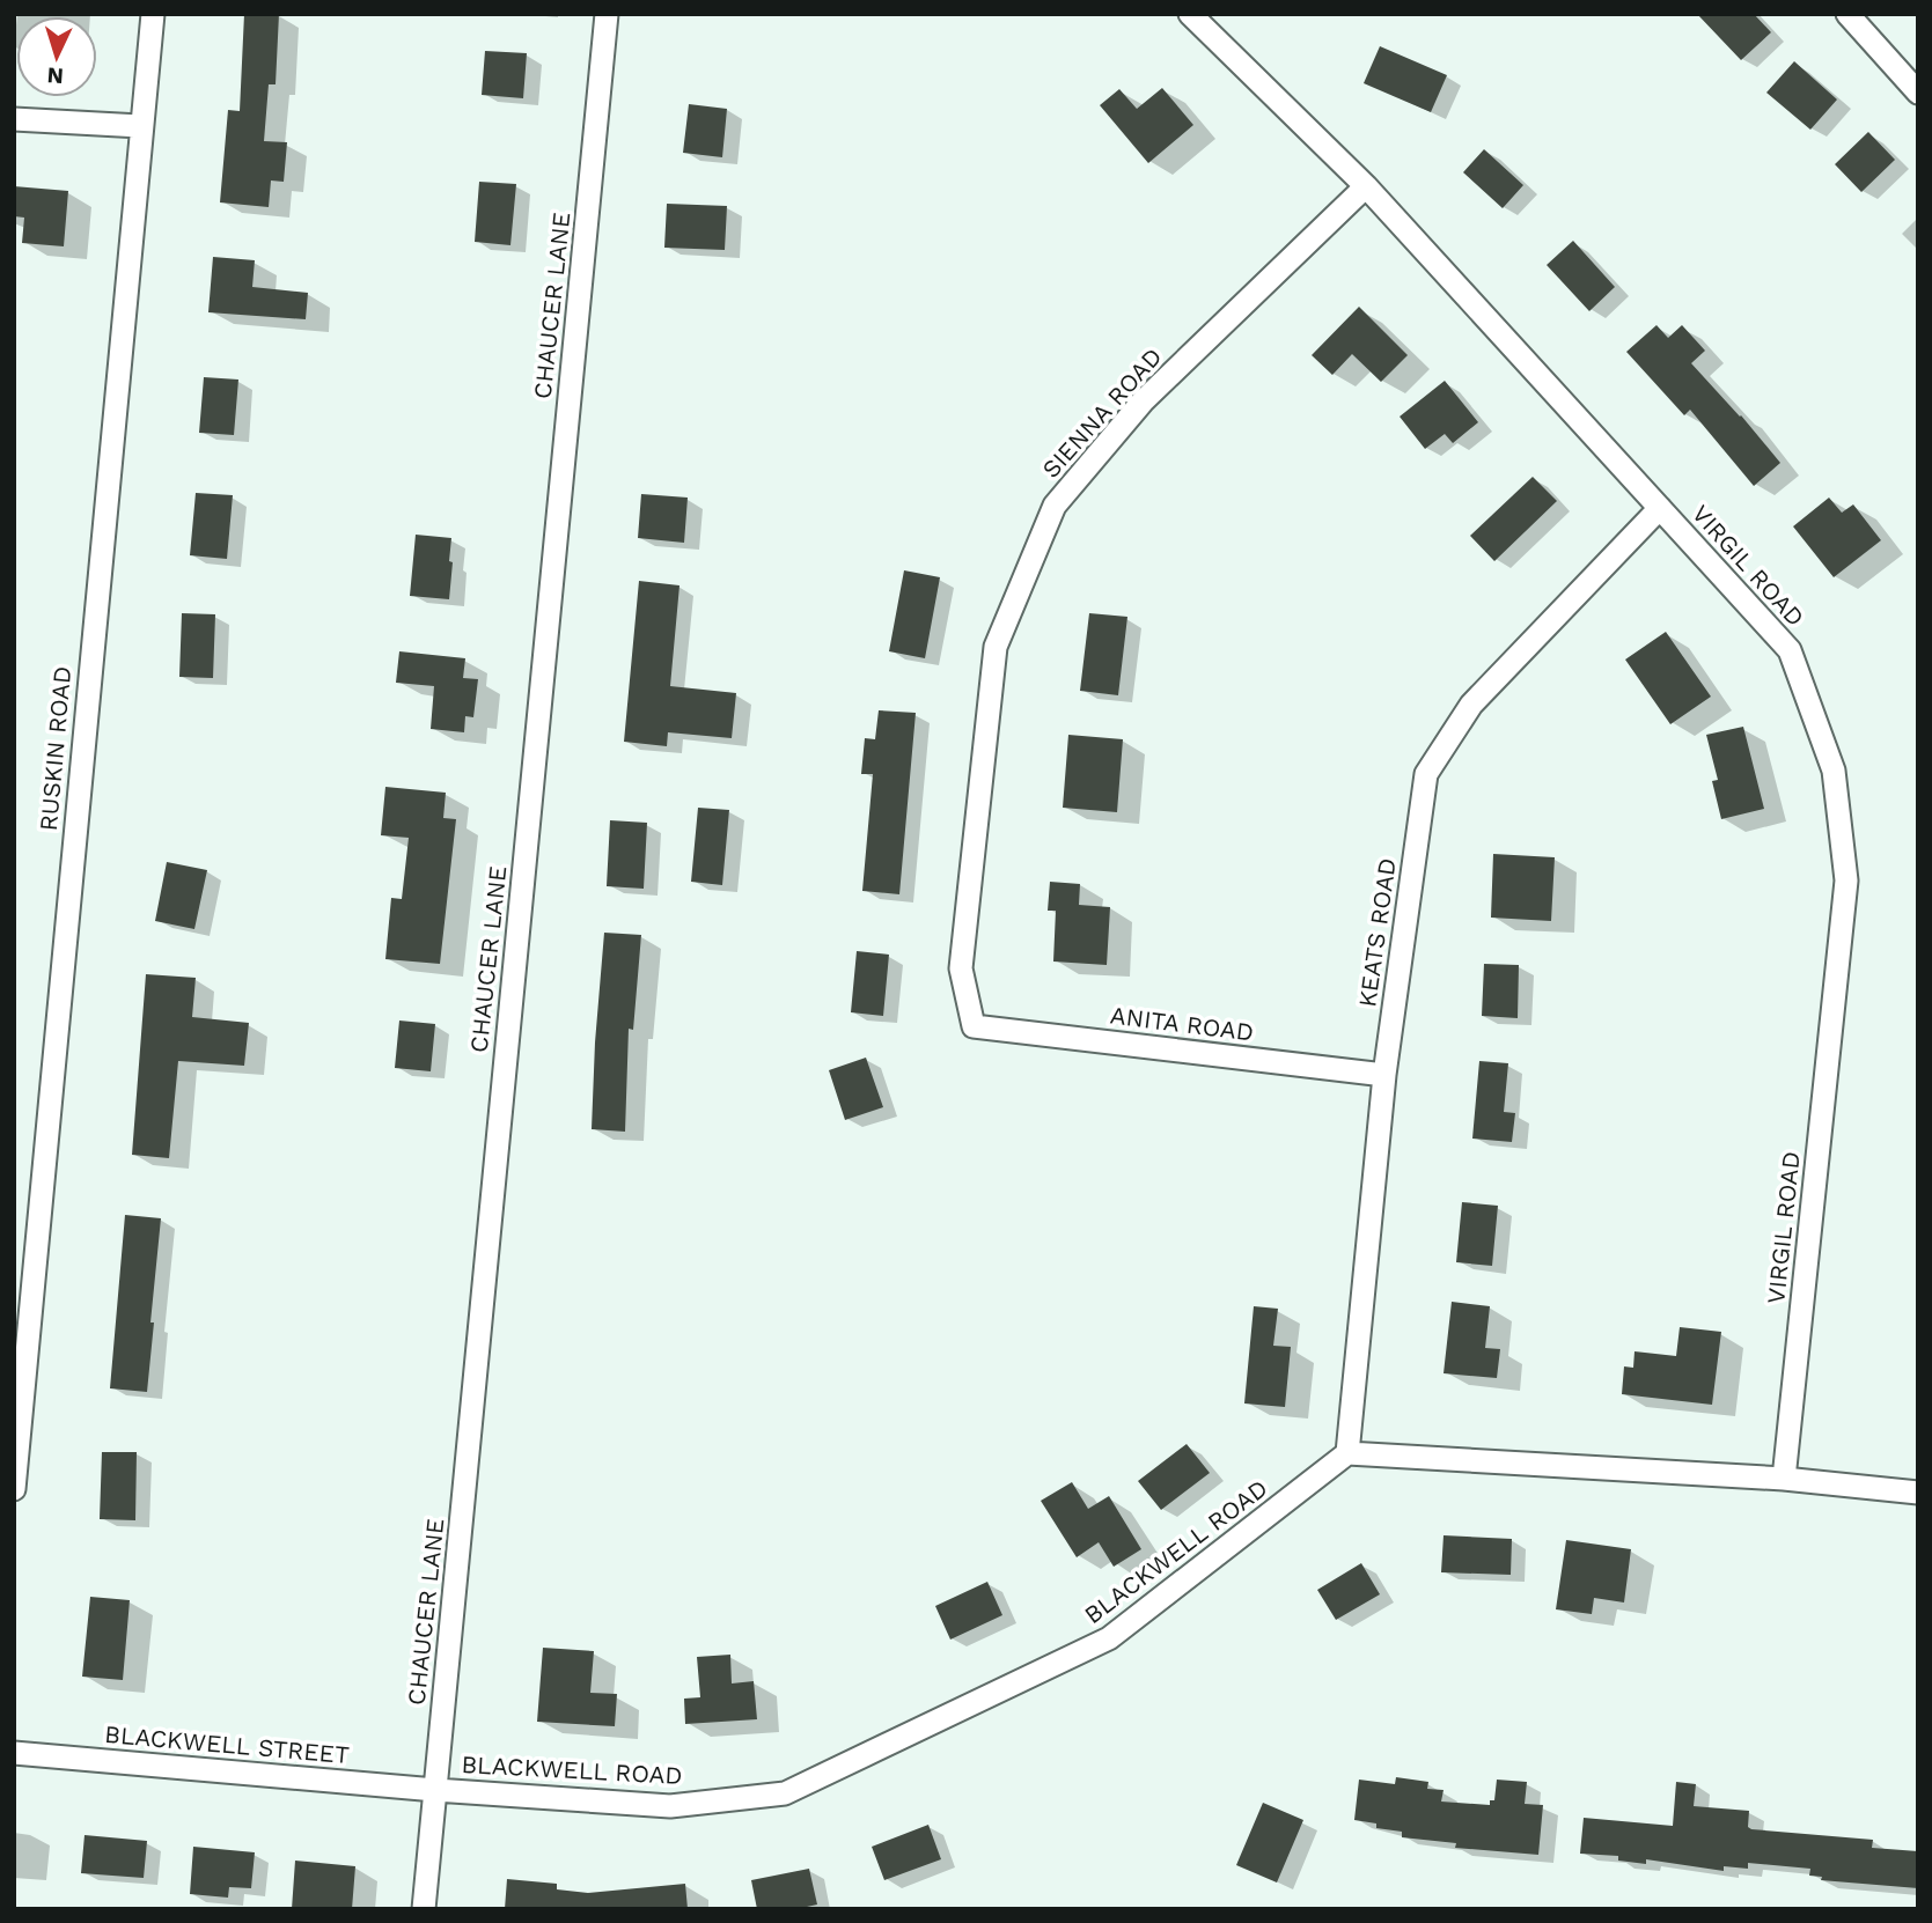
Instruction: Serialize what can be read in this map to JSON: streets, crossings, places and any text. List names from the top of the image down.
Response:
{
  "streets": {
    "street": [
      "CHAUCER LANE",
      "SIENNA ROAD",
      "VIRGIL ROAD",
      "RUSKIN ROAD",
      "KEATS ROAD",
      "ANITA ROAD",
      "BLACKWELL ROAD",
      "BLACKWELL STREET"
    ]
  },
  "crossings": [
    ["CHAUCER LANE", "BLACKWELL ROAD"],
    ["CHAUCER LANE", "BLACKWELL STREET"],
    ["SIENNA ROAD", "VIRGIL ROAD"],
    ["SIENNA ROAD", "ANITA ROAD"],
    ["VIRGIL ROAD", "KEATS ROAD"],
    ["KEATS ROAD", "ANITA ROAD"],
    ["KEATS ROAD", "BLACKWELL ROAD"],
    ["BLACKWELL ROAD", "BLACKWELL STREET"]
  ],
  "north": "bottom"
}
